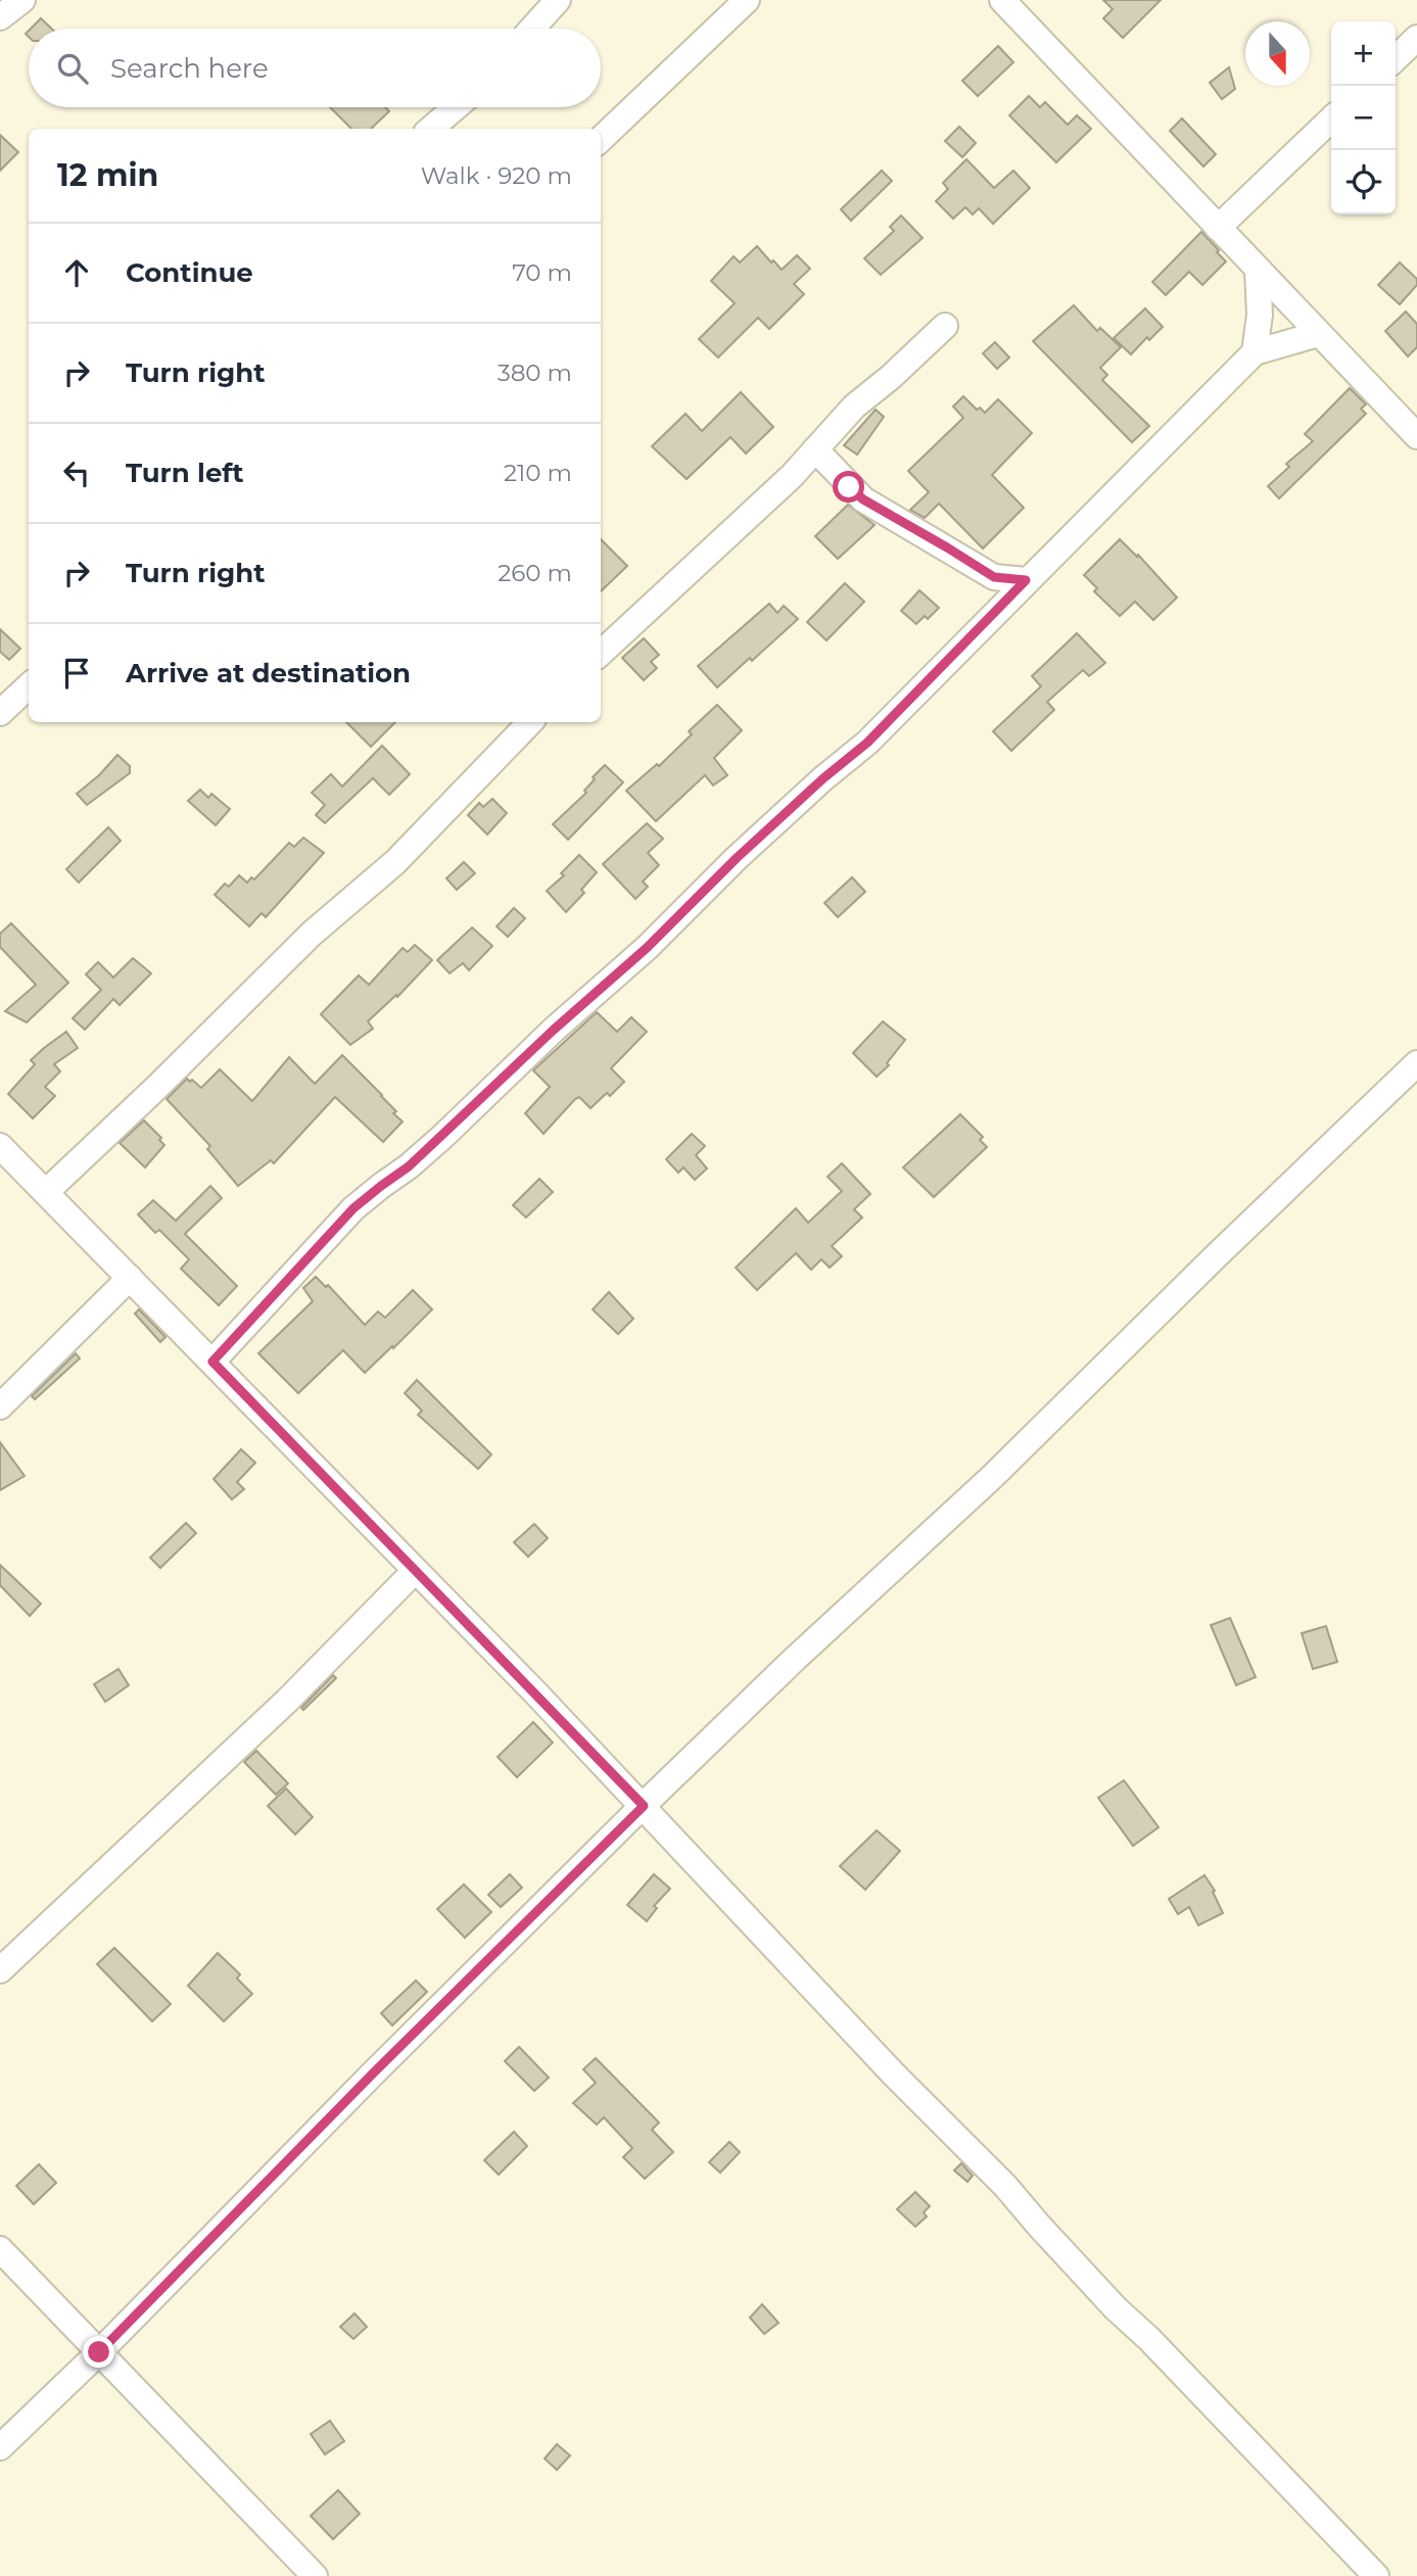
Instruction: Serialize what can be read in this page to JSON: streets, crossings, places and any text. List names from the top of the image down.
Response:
{
  "north": "bottom",
  "page": {
    "map_buttons": ["+", "−"],
    "search": "Search here",
    "heading": ["12 min", "Walk · 920 m"],
    "list": [
      ["Continue", "70 m"],
      ["Turn right", "380 m"],
      ["Turn left", "210 m"],
      ["Turn right", "260 m"],
      "Arrive at destination"
    ]
  }
}
